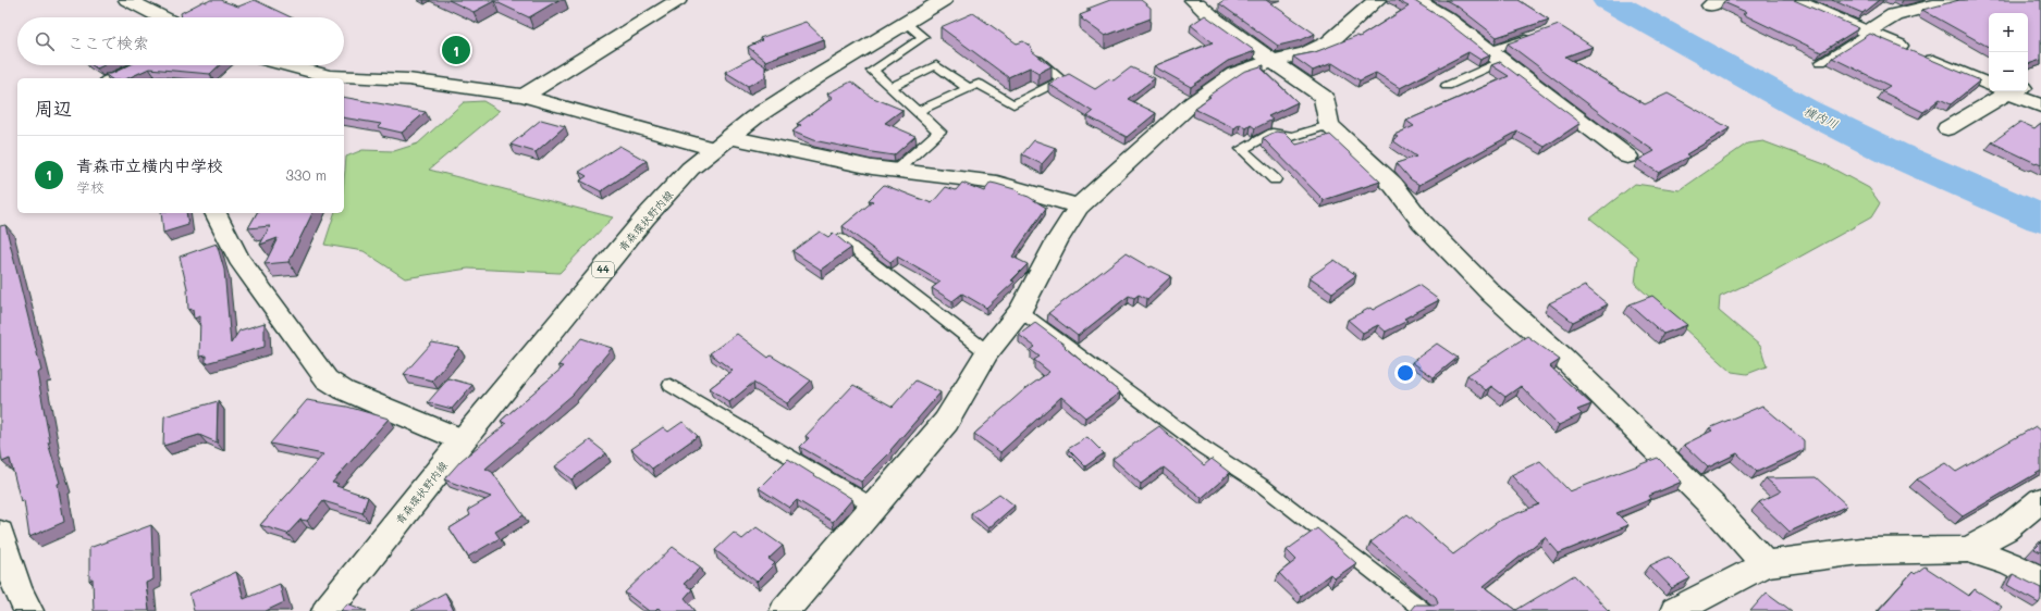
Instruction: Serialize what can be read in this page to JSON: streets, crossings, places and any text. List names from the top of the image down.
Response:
{
  "streets": {
    "street": ["青森環状野内線", "44"]
  },
  "water": ["横内川"],
  "page": {
    "map_buttons": ["+", "−"],
    "search": "ここで検索",
    "pins": "1",
    "heading": "周辺",
    "list": [
      {
        "mark": "1",
        "name": "青森市立横内中学校",
        "note": "学校",
        "value": "330 m"
      }
    ]
  }
}
